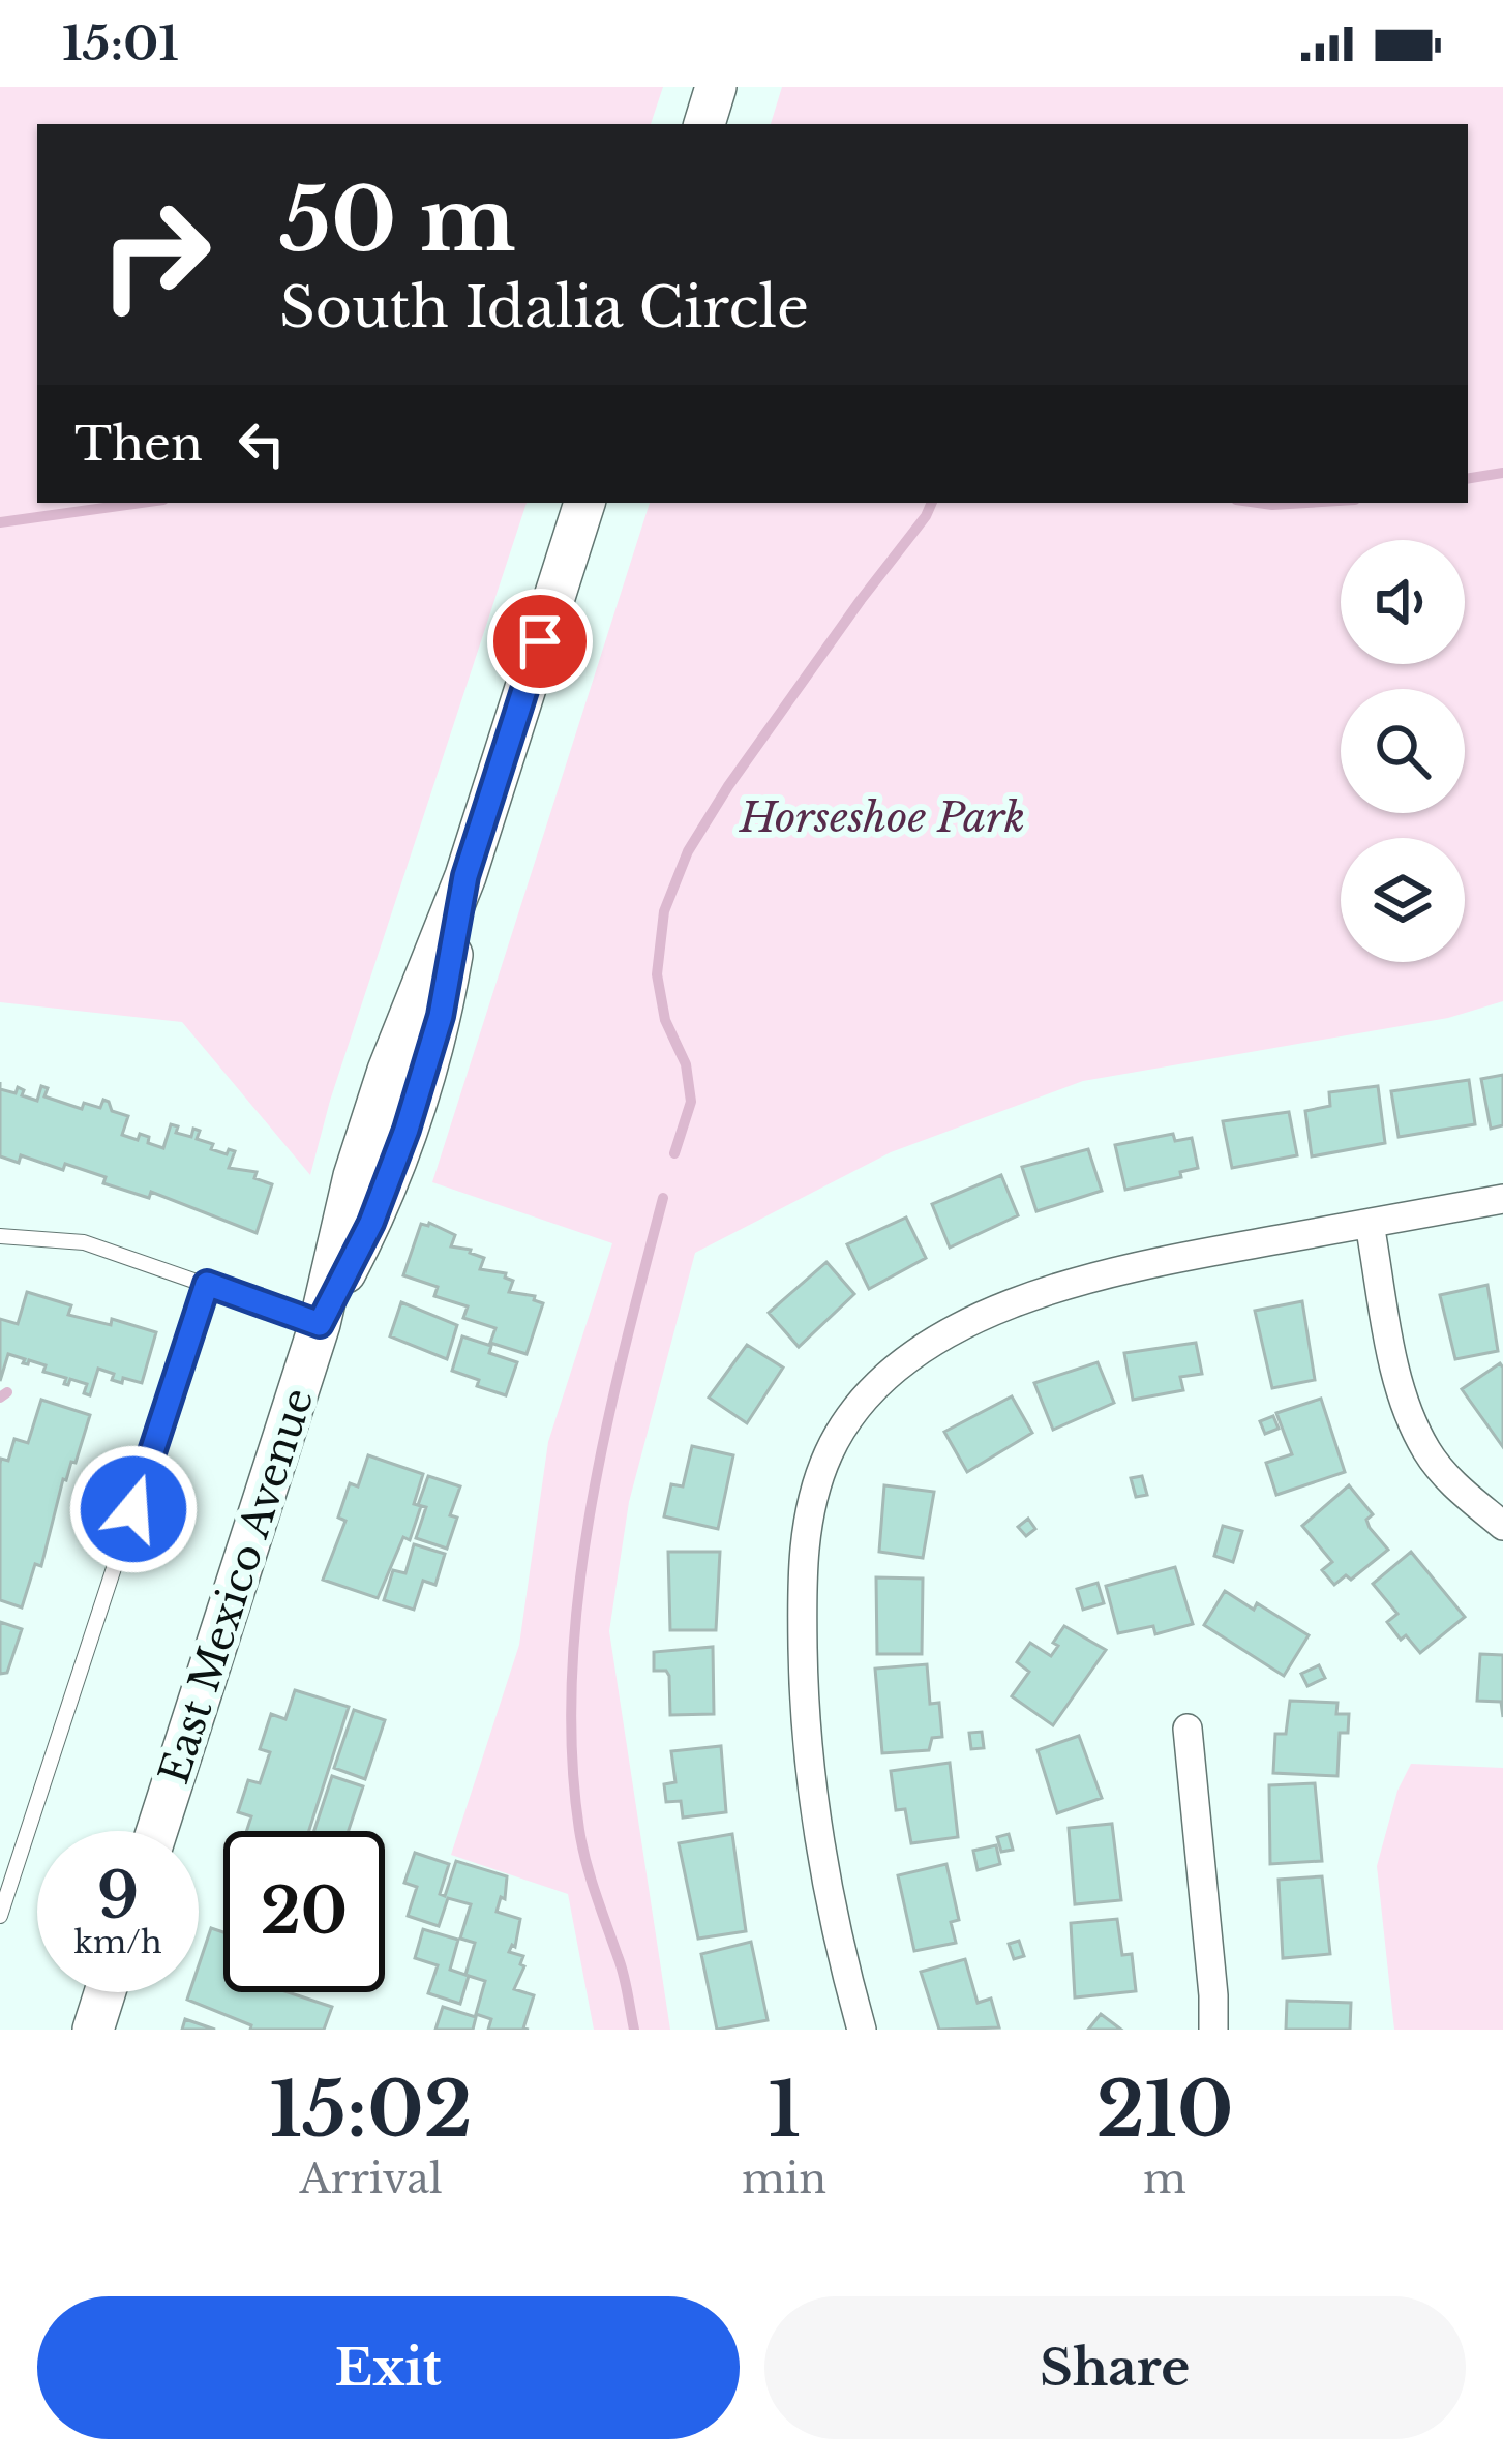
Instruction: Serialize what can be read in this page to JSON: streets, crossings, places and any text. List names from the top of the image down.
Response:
{
  "streets": {
    "street": ["East Mexico Avenue"]
  },
  "parks": ["Horseshoe Park"],
  "page": {
    "status": "15:01",
    "turn": ["50 m", "South Idalia Circle"],
    "then": "Then",
    "speed": "9 km/h",
    "limit": "20",
    "eta": [
      "15:02",
      "Arrival",
      "1",
      "min",
      "210",
      "m"
    ],
    "buttons": ["Exit", "Share"]
  }
}
